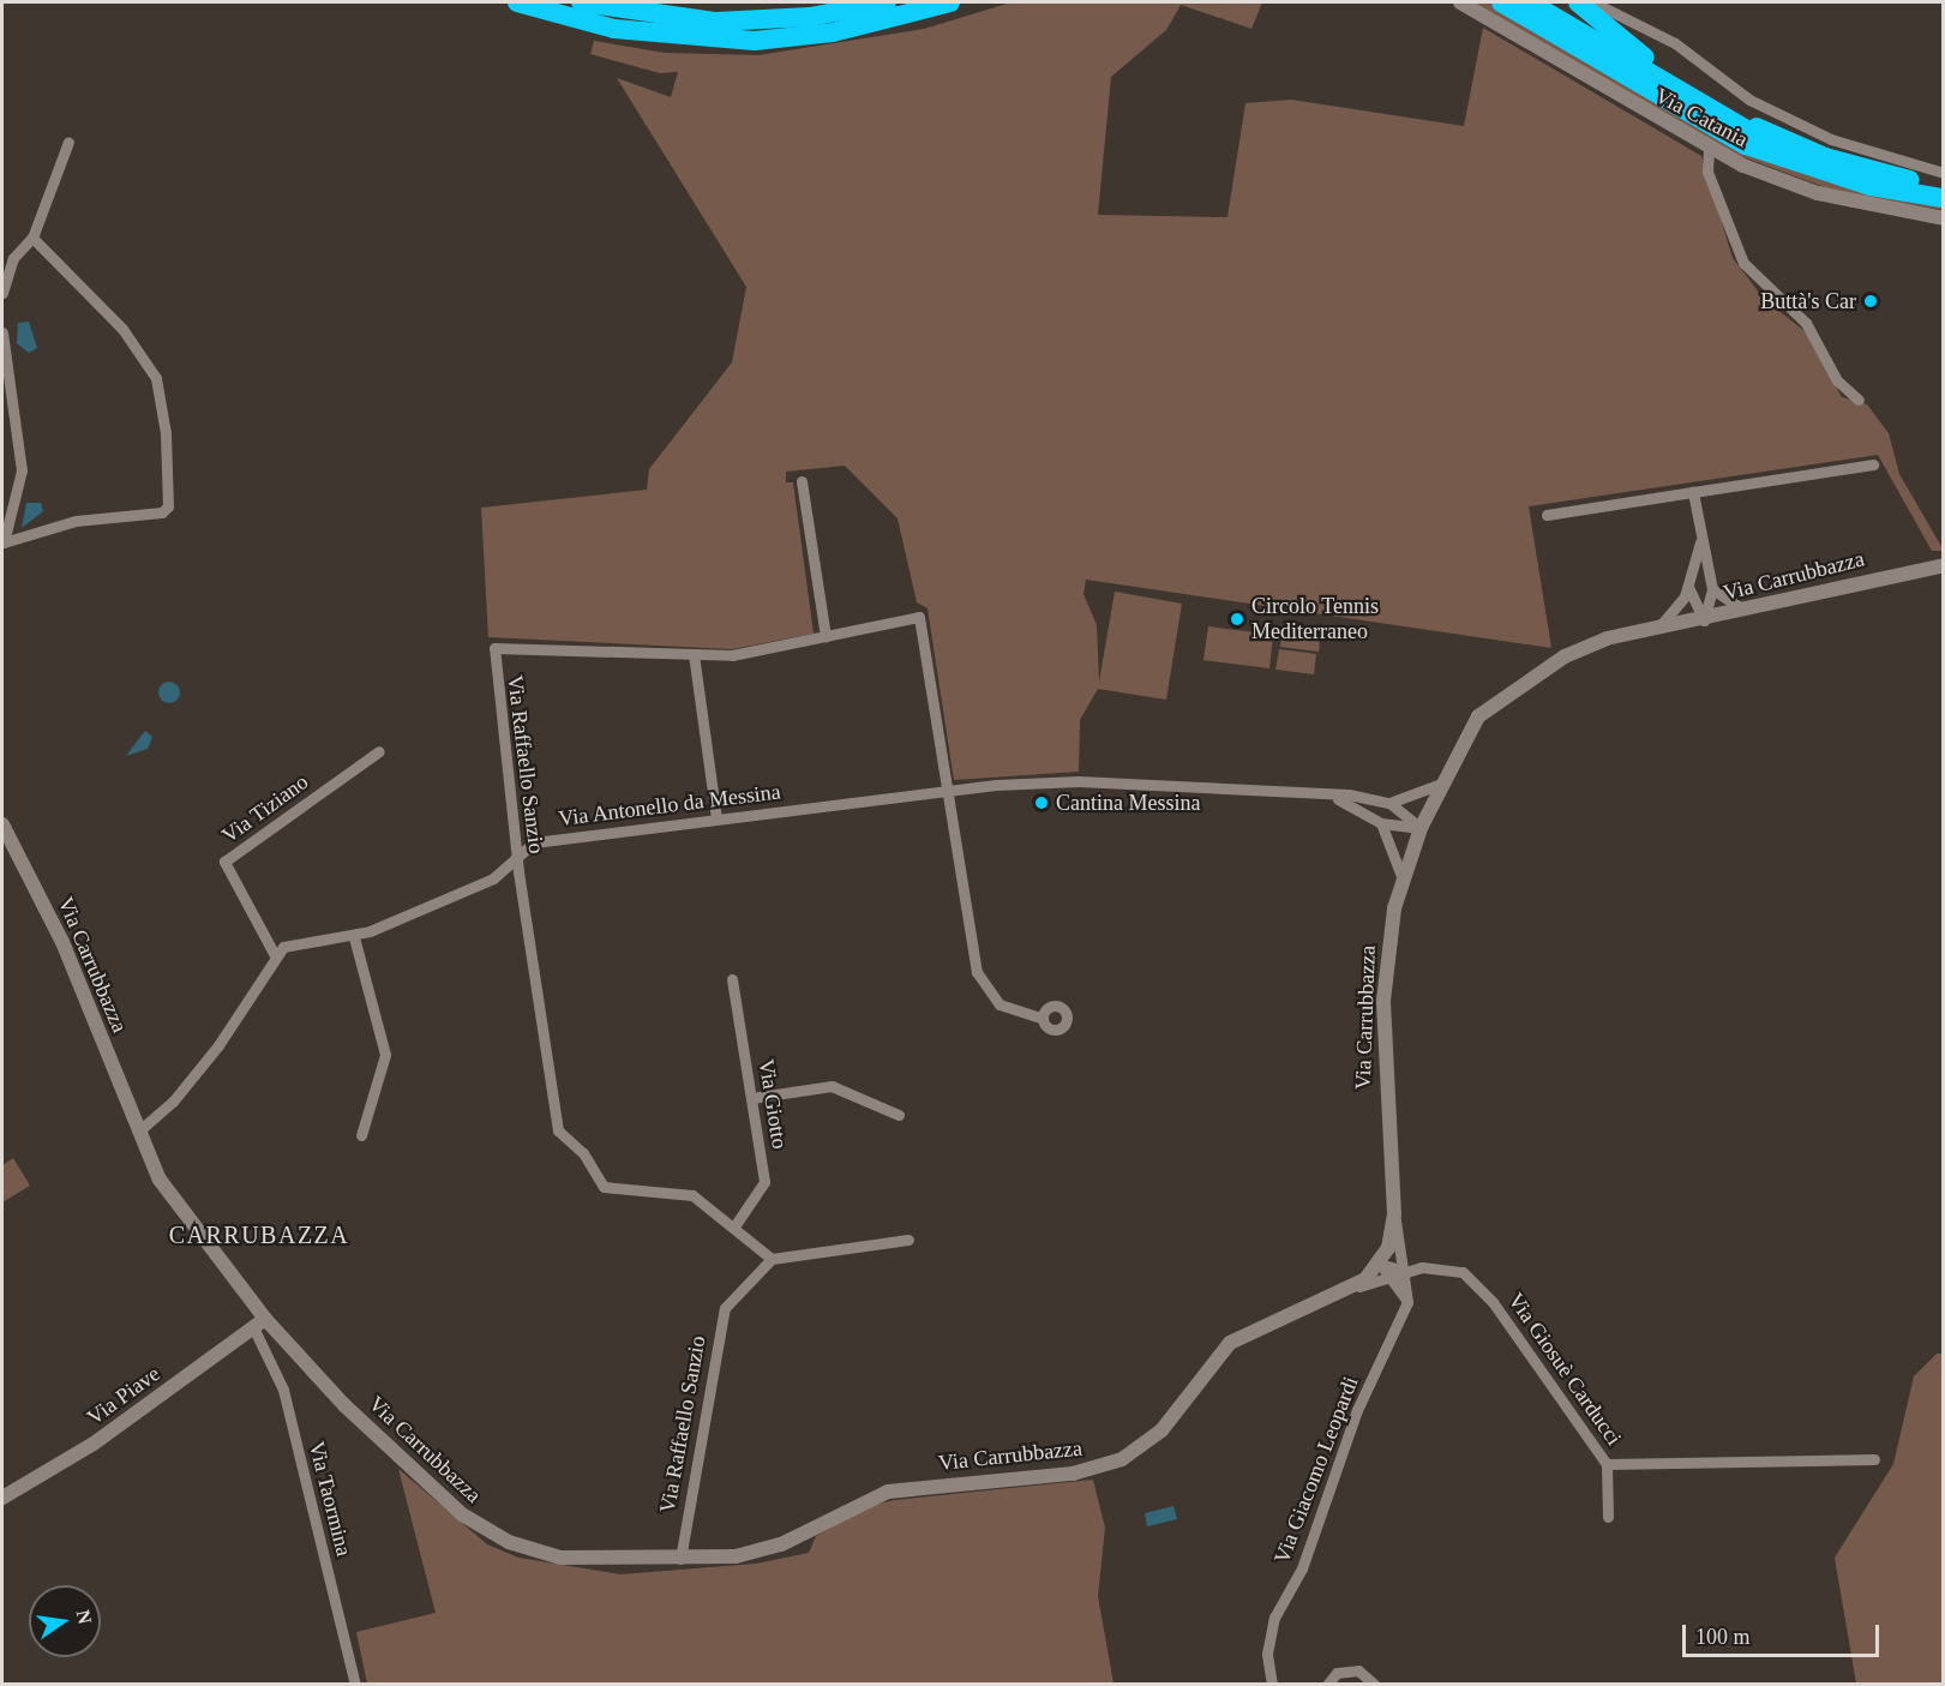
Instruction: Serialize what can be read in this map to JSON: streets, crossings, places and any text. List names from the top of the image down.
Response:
{
  "streets": {
    "main road": ["Via Catania", "Via Carrubbazza", "Via Piave"],
    "street": [
      "Via Raffaello Sanzio",
      "Via Antonello da Messina",
      "Via Tiziano",
      "Via Giotto",
      "Via Giosuè Carducci",
      "Via Giacomo Leopardi",
      "Via Taormina"
    ]
  },
  "crossings": [
    ["Via Carrubbazza", "Via Raffaello Sanzio"],
    ["Via Carrubbazza", "Via Piave"],
    ["Via Carrubbazza", "Via Giacomo Leopardi"],
    ["Via Carrubbazza", "Via Taormina"],
    ["Via Raffaello Sanzio", "Via Antonello da Messina"],
    ["Via Raffaello Sanzio", "Via Giotto"],
    ["Via Antonello da Messina", "Via Tiziano"],
    ["Via Giosuè Carducci", "Via Giacomo Leopardi"],
    ["Via Piave", "Via Taormina"]
  ],
  "districts": ["CARRUBAZZA"],
  "places": ["Buttà's Car", "Circolo Tennis Mediterraneo", "Cantina Messina"],
  "scale_bar": "100 m",
  "north": "right"
}
